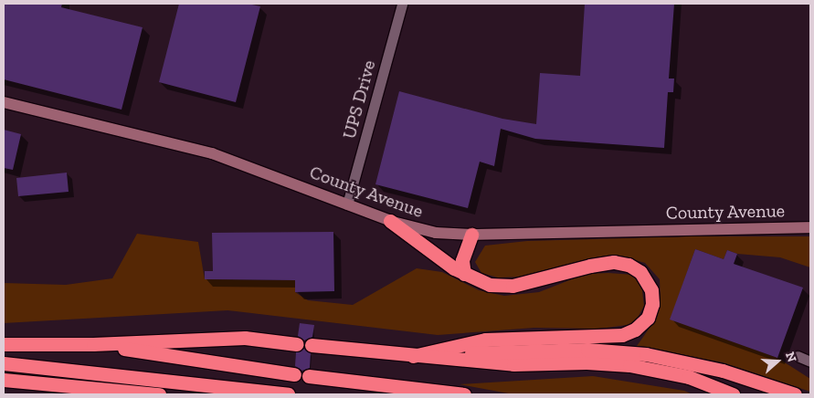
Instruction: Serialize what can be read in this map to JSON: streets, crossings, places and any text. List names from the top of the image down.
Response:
{
  "streets": {
    "main road": ["County Avenue"],
    "street": ["UPS Drive"]
  },
  "crossings": [
    ["UPS Drive", "County Avenue"]
  ],
  "north": "right"
}
